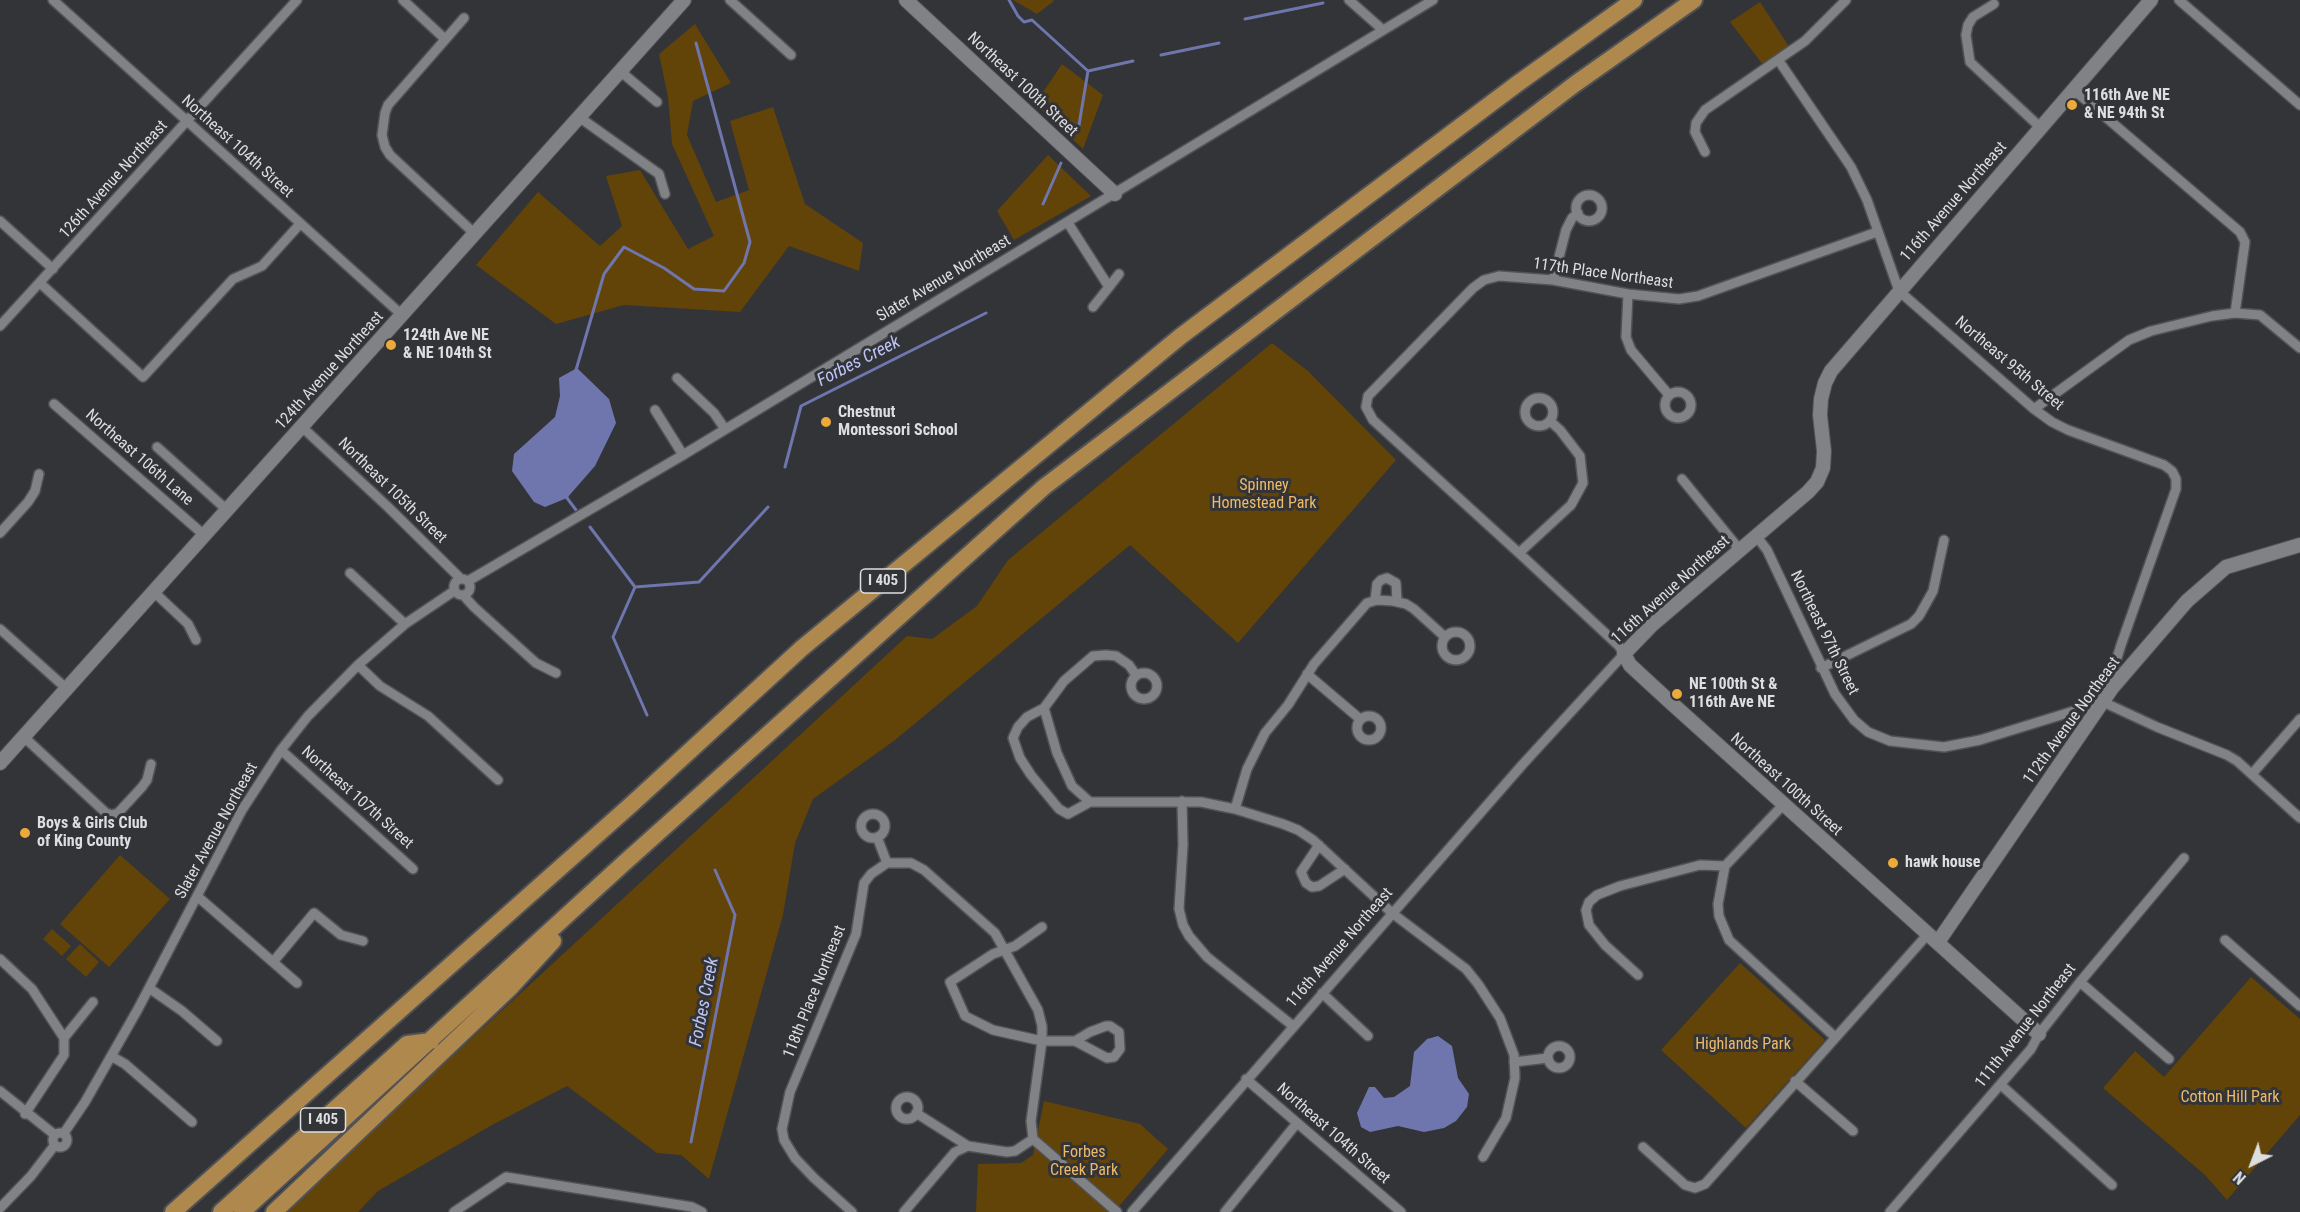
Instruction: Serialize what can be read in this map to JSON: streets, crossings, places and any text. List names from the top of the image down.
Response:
{
  "streets": {
    "highway": ["I 405"],
    "street": [
      "Northeast 100th Street",
      "Northeast 104th Street",
      "126th Avenue Northeast",
      "116th Avenue Northeast",
      "117th Place Northeast",
      "Slater Avenue Northeast",
      "Northeast 95th Street",
      "124th Avenue Northeast",
      "Northeast 106th Lane",
      "Northeast 105th Street",
      "Northeast 97th Street",
      "112th Avenue Northeast",
      "Northeast 107th Street",
      "118th Place Northeast",
      "111th Avenue Northeast"
    ]
  },
  "crossings": [
    ["Northeast 100th Street", "116th Avenue Northeast"],
    ["Northeast 100th Street", "117th Place Northeast"],
    ["Northeast 100th Street", "Slater Avenue Northeast"],
    ["Northeast 100th Street", "112th Avenue Northeast"],
    ["Northeast 100th Street", "111th Avenue Northeast"],
    ["Northeast 104th Street", "126th Avenue Northeast"],
    ["Northeast 104th Street", "116th Avenue Northeast"],
    ["Northeast 104th Street", "124th Avenue Northeast"],
    ["116th Avenue Northeast", "Northeast 95th Street"],
    ["116th Avenue Northeast", "Northeast 97th Street"],
    ["117th Place Northeast", "Northeast 95th Street"],
    ["Slater Avenue Northeast", "Northeast 105th Street"],
    ["Slater Avenue Northeast", "Northeast 107th Street"],
    ["Northeast 95th Street", "112th Avenue Northeast"],
    ["124th Avenue Northeast", "Northeast 106th Lane"],
    ["124th Avenue Northeast", "Northeast 105th Street"],
    ["Northeast 97th Street", "112th Avenue Northeast"]
  ],
  "water": ["Forbes Creek"],
  "parks": [
    "Spinney Homestead Park",
    "Highlands Park",
    "Cotton Hill Park",
    "Forbes Creek Park"
  ],
  "places": [
    "116th Ave NE & NE 94th St",
    "124th Ave NE & NE 104th St",
    "Chestnut Montessori School",
    "NE 100th St & 116th Ave NE",
    "Boys & Girls Club of King County",
    "hawk house"
  ],
  "north": "bottom left"
}
